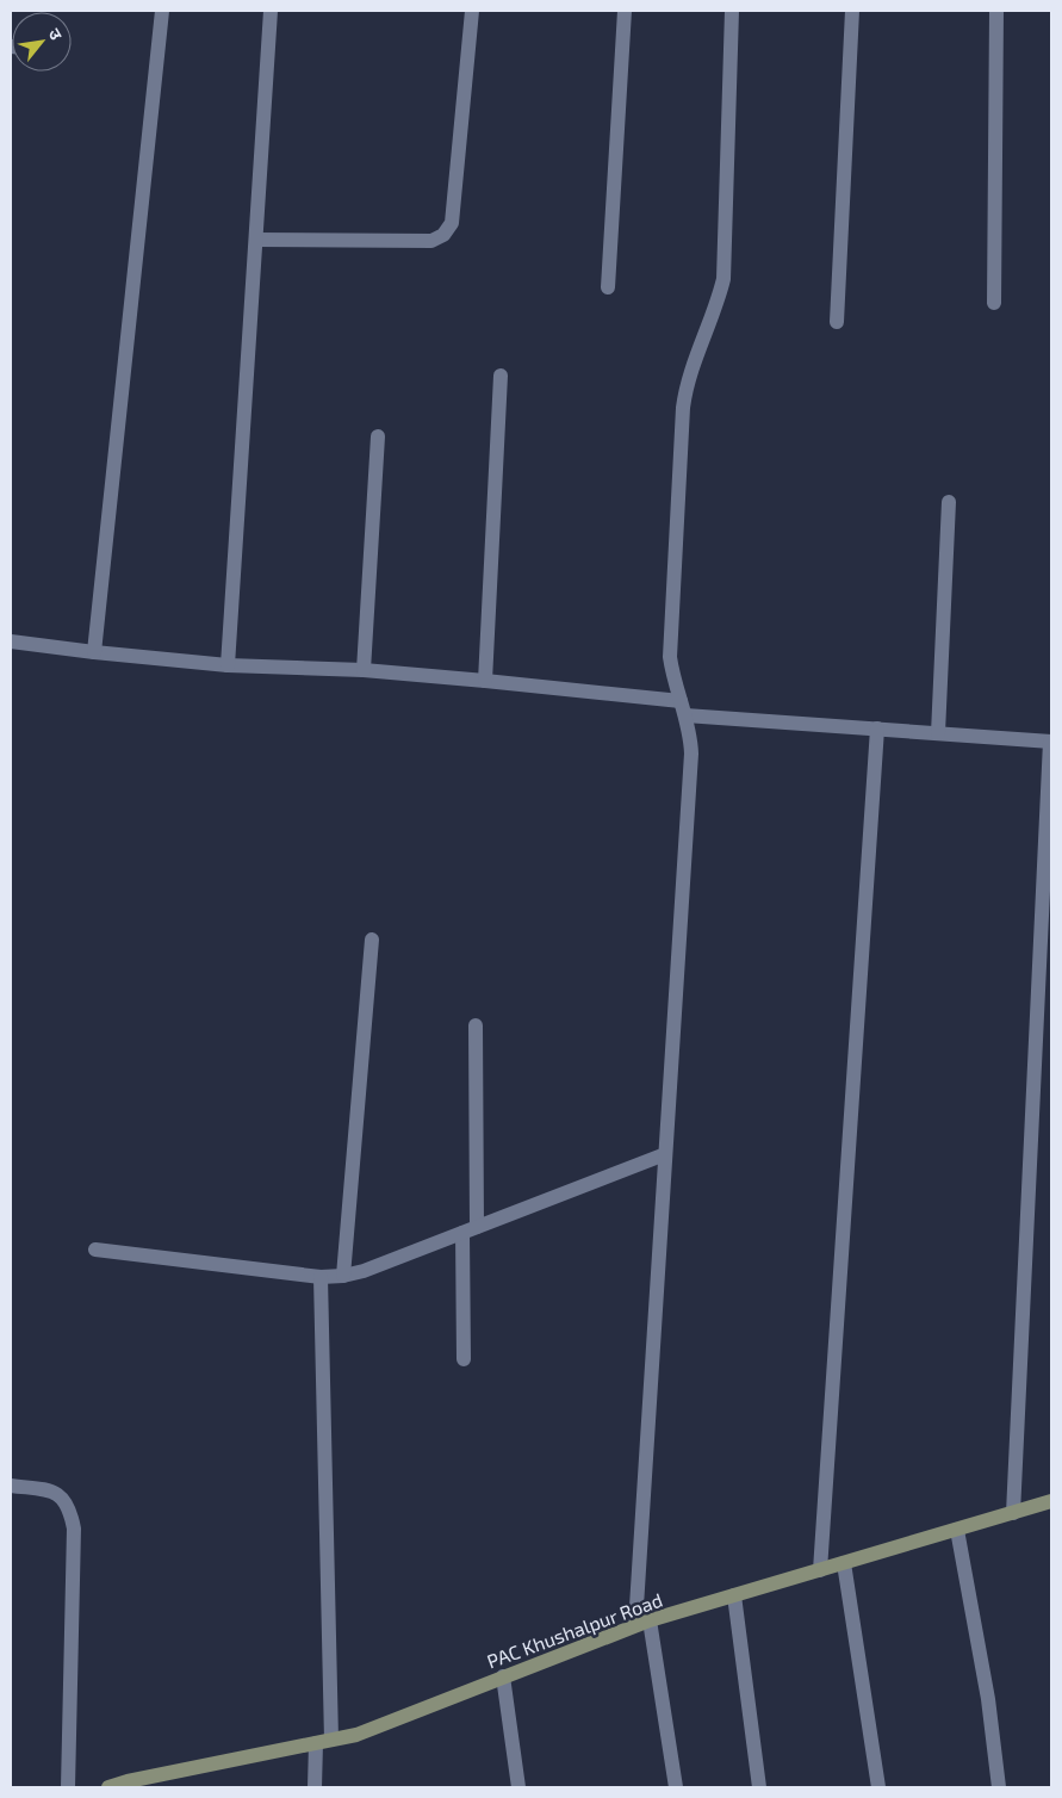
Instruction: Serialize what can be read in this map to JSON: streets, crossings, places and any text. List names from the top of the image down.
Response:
{
  "streets": {
    "main road": ["PAC Khushalpur Road"]
  },
  "north": "top right"
}
